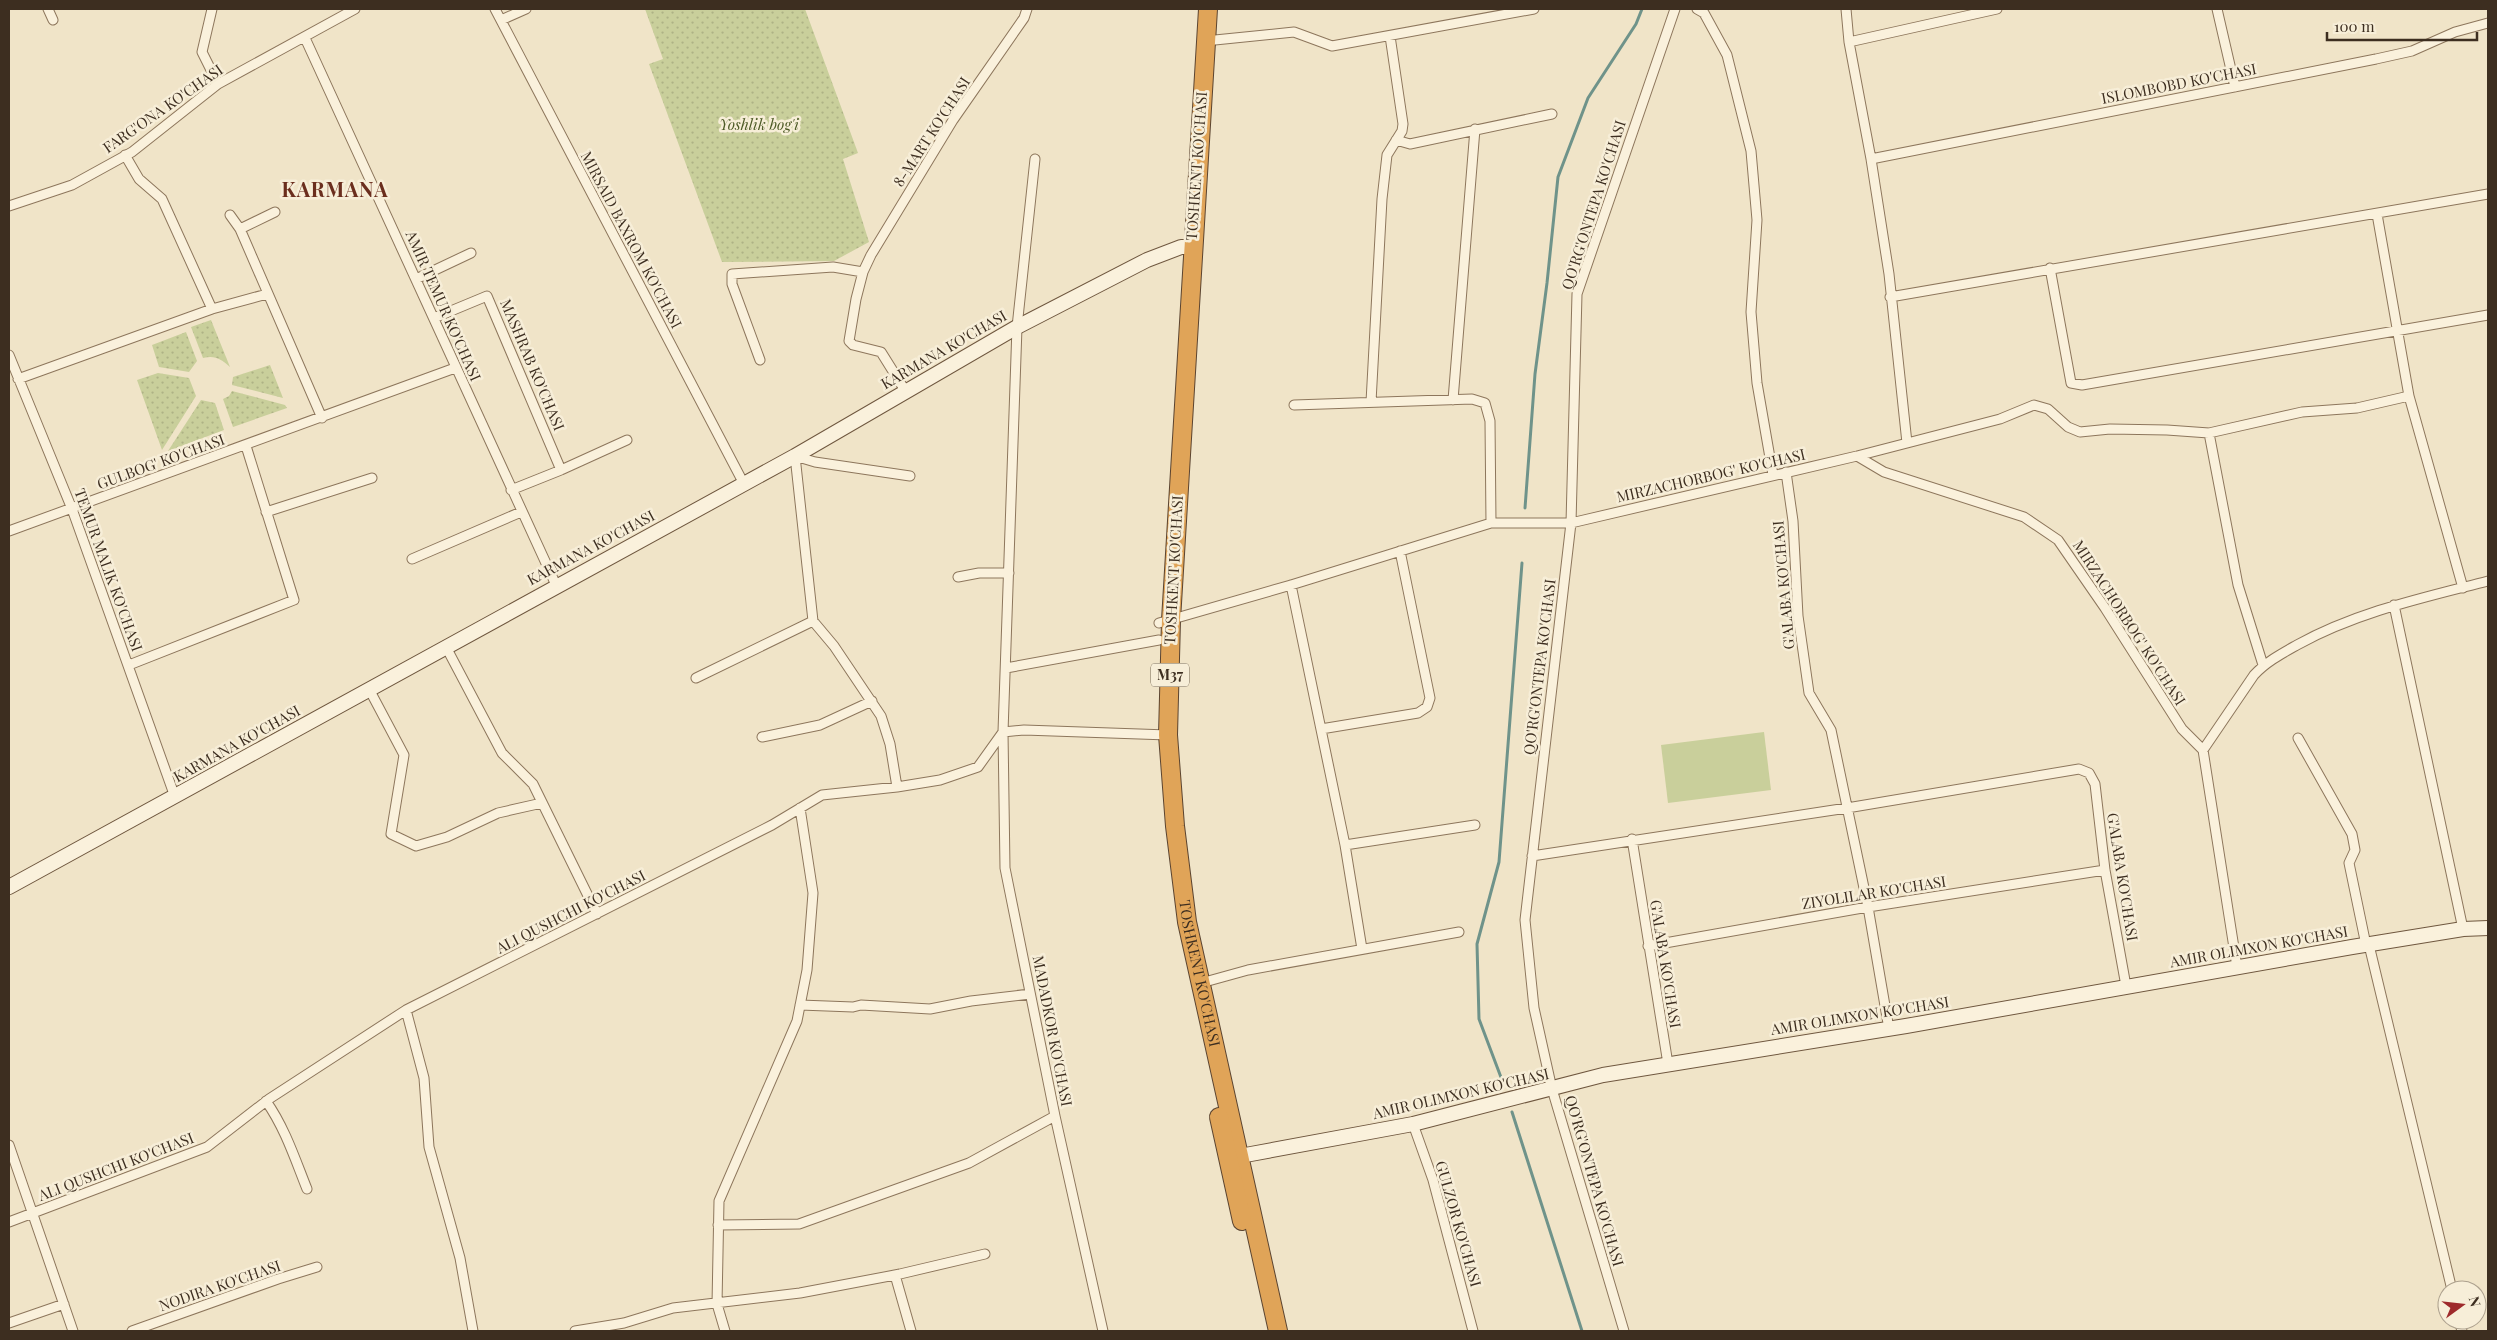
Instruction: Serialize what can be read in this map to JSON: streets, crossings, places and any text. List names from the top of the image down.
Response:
{
  "streets": {
    "highway": ["TOSHKENT KO'CHASI", "M37"],
    "main road": ["KARMANA KO'CHASI", "AMIR OLIMXON KO'CHASI"],
    "street": [
      "ISLOMBOBD KO'CHASI",
      "FARG'ONA KO'CHASI",
      "8-MART KO'CHASI",
      "QO'RG'ONTEPA KO'CHASI",
      "MIRSAID BAXROM KO'CHASI",
      "AMIR TEMUR KO'CHASI",
      "MASHRAB KO'CHASI",
      "GULBOG' KO'CHASI",
      "MIRZACHORBOG' KO'CHASI",
      "TEMUR MALIK KO'CHASI",
      "G'ALABA KO'CHASI",
      "ZIYOLILAR KO'CHASI",
      "ALI QUSHCHI KO'CHASI",
      "MADADKOR KO'CHASI",
      "GULZOR KO'CHASI",
      "NODIRA KO'CHASI"
    ]
  },
  "crossings": [
    ["FARG'ONA KO'CHASI", "AMIR TEMUR KO'CHASI"],
    ["8-MART KO'CHASI", "KARMANA KO'CHASI"],
    ["TOSHKENT KO'CHASI", "KARMANA KO'CHASI"],
    ["TOSHKENT KO'CHASI", "MIRZACHORBOG' KO'CHASI"],
    ["TOSHKENT KO'CHASI", "AMIR OLIMXON KO'CHASI"],
    ["QO'RG'ONTEPA KO'CHASI", "MIRZACHORBOG' KO'CHASI"],
    ["QO'RG'ONTEPA KO'CHASI", "AMIR OLIMXON KO'CHASI"],
    ["MIRSAID BAXROM KO'CHASI", "KARMANA KO'CHASI"],
    ["AMIR TEMUR KO'CHASI", "KARMANA KO'CHASI"],
    ["AMIR TEMUR KO'CHASI", "MASHRAB KO'CHASI"],
    ["AMIR TEMUR KO'CHASI", "GULBOG' KO'CHASI"],
    ["KARMANA KO'CHASI", "TEMUR MALIK KO'CHASI"],
    ["KARMANA KO'CHASI", "MADADKOR KO'CHASI"],
    ["GULBOG' KO'CHASI", "TEMUR MALIK KO'CHASI"],
    ["MIRZACHORBOG' KO'CHASI", "G'ALABA KO'CHASI"],
    ["G'ALABA KO'CHASI", "ZIYOLILAR KO'CHASI"],
    ["G'ALABA KO'CHASI", "AMIR OLIMXON KO'CHASI"],
    ["ALI QUSHCHI KO'CHASI", "MADADKOR KO'CHASI"],
    ["AMIR OLIMXON KO'CHASI", "GULZOR KO'CHASI"]
  ],
  "districts": ["KARMANA"],
  "parks": ["Yoshlik bog'i"],
  "scale_bar": "100 m",
  "north": "right"
}
